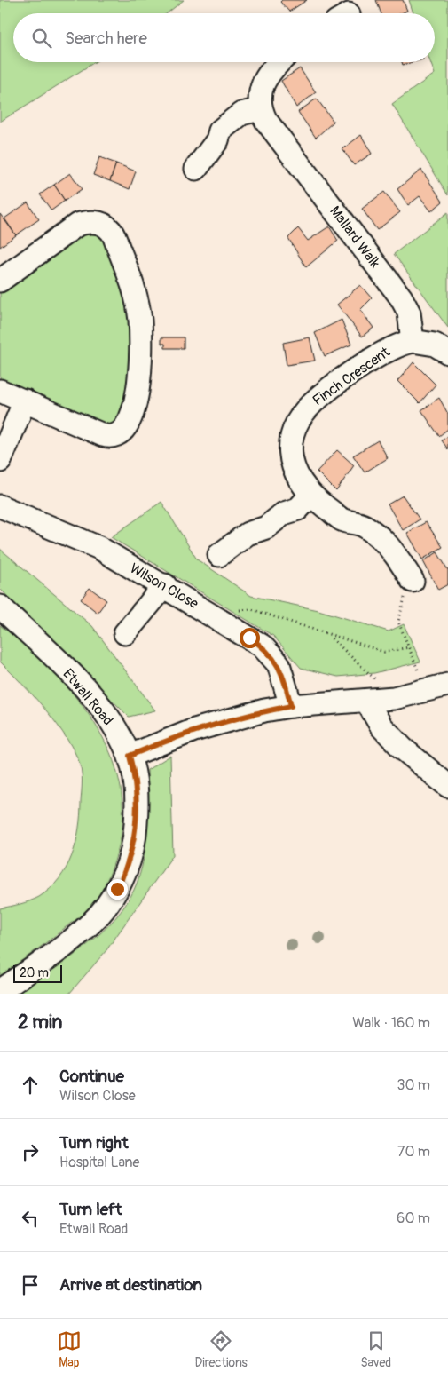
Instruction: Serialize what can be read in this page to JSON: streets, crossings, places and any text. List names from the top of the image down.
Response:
{
  "streets": {
    "street": [
      "Mallard Walk",
      "Finch Crescent",
      "Wilson Close",
      "Etwall Road"
    ]
  },
  "crossings": [
    ["Mallard Walk", "Finch Crescent"]
  ],
  "scale_bar": "20 m",
  "page": {
    "search": "Search here",
    "scale": "20 m",
    "heading": ["2 min", "Walk · 160 m"],
    "list": [
      ["Continue", "Wilson Close", "30 m"],
      ["Turn right", "Hospital Lane", "70 m"],
      ["Turn left", "Etwall Road", "60 m"],
      "Arrive at destination"
    ],
    "nav": ["Map", "Directions", "Saved"]
  }
}
